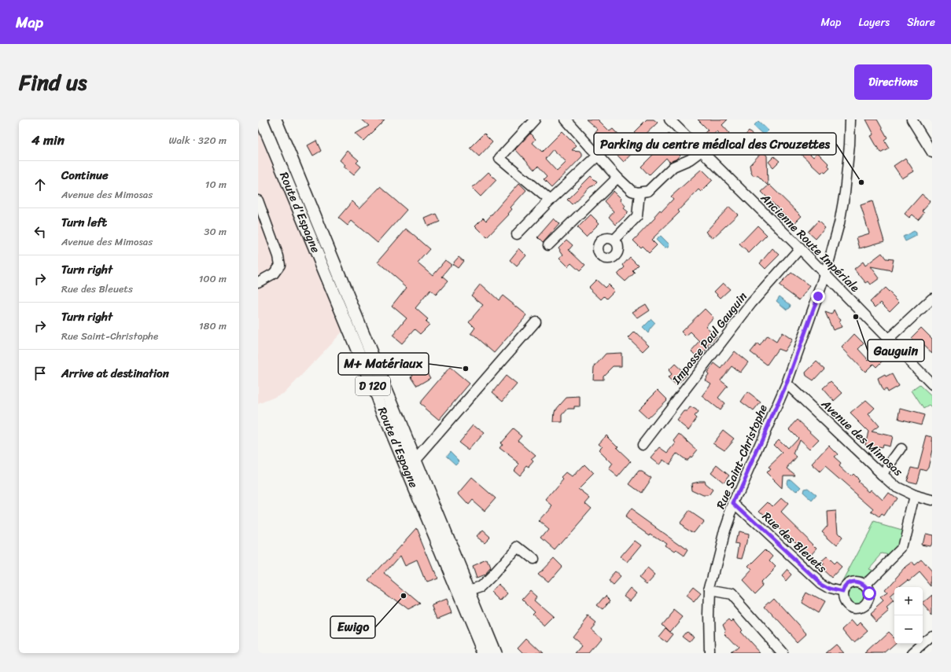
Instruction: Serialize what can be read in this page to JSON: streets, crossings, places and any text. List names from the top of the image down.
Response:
{
  "streets": {
    "main road": ["Route d'Espagne", "D 120"],
    "street": [
      "Ancienne Route Impériale",
      "Impasse Paul Gauguin",
      "Avenue des Mimosas",
      "Rue Saint-Christophe",
      "Rue des Bleuets"
    ]
  },
  "crossings": [
    ["Ancienne Route Impériale", "Impasse Paul Gauguin"],
    ["Ancienne Route Impériale", "Rue Saint-Christophe"],
    ["Avenue des Mimosas", "Rue Saint-Christophe"],
    ["Rue Saint-Christophe", "Rue des Bleuets"]
  ],
  "places": [
    "Parking du centre médical des Crouzettes",
    "Gauguin",
    "M+ Matériaux",
    "Ewigo"
  ],
  "page": {
    "header": "Map",
    "nav": ["Map", "Layers", "Share"],
    "title": "Find us",
    "buttons": "Directions",
    "heading": ["4 min", "Walk · 320 m"],
    "list": [
      ["Continue", "Avenue des Mimosas", "10 m"],
      ["Turn left", "Avenue des Mimosas", "30 m"],
      ["Turn right", "Rue des Bleuets", "100 m"],
      ["Turn right", "Rue Saint-Christophe", "180 m"],
      "Arrive at destination"
    ],
    "map_buttons": ["+", "−"]
  }
}
